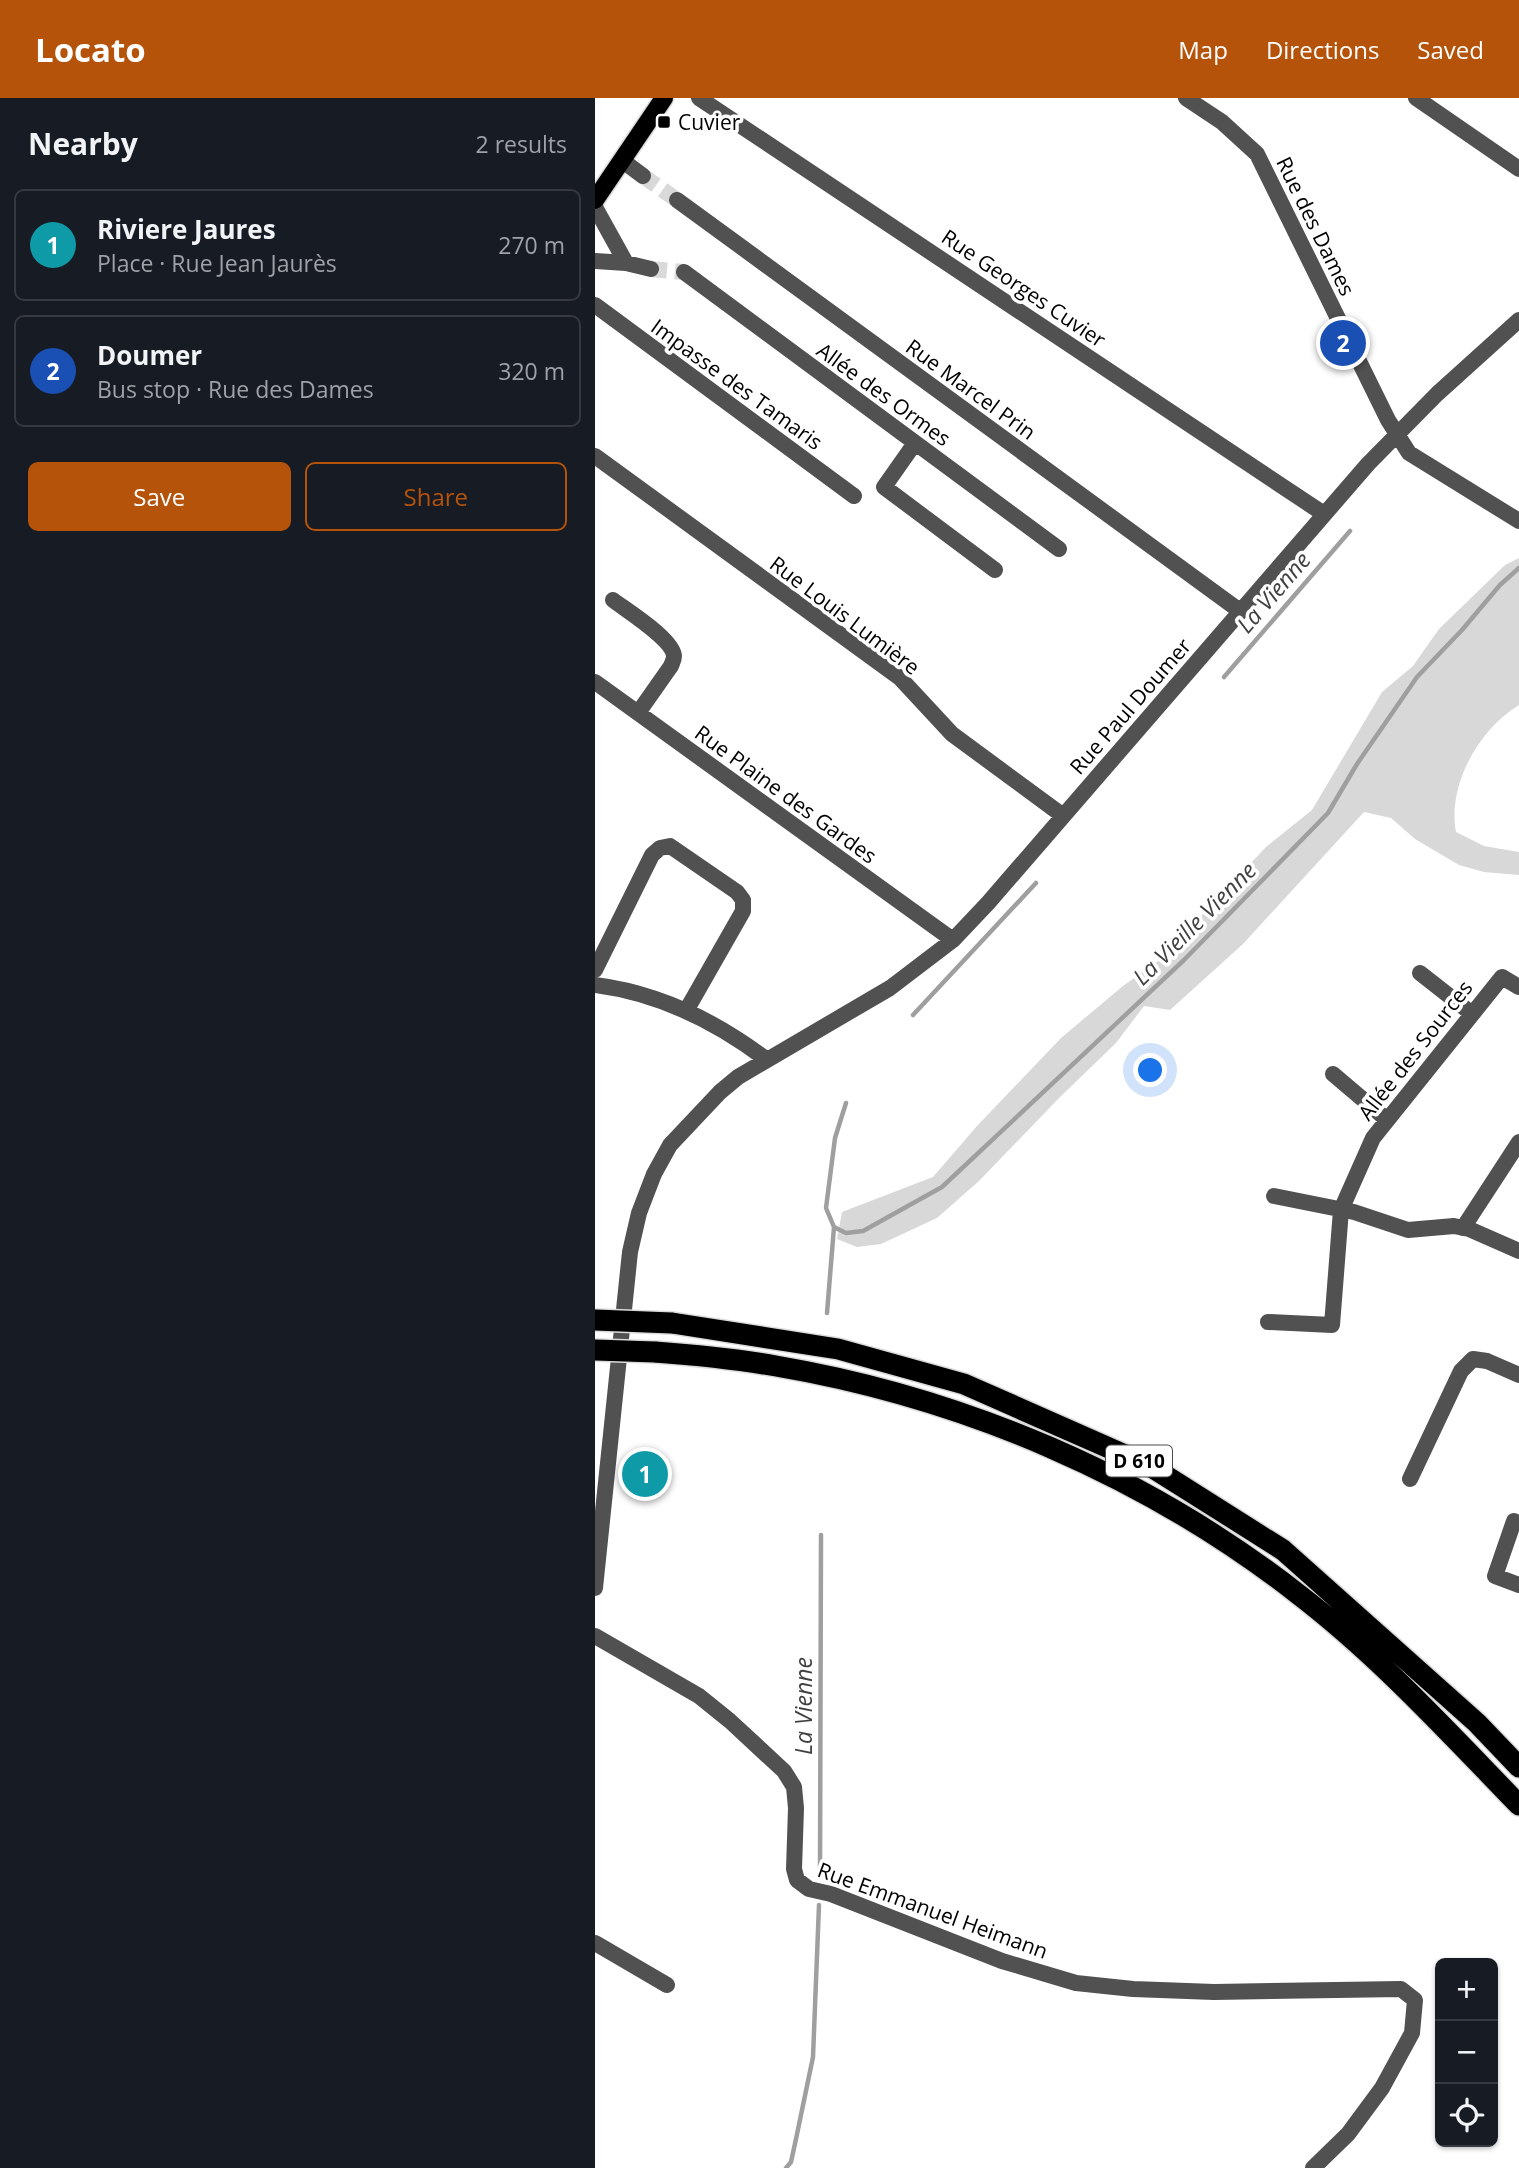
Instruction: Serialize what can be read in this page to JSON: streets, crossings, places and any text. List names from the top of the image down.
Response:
{
  "streets": {
    "highway": ["D 610"],
    "street": [
      "Rue des Dames",
      "Rue Georges Cuvier",
      "Impasse des Tamaris",
      "Rue Marcel Prin",
      "Allée des Ormes",
      "Rue Louis Lumière",
      "Rue Paul Doumer",
      "Rue Plaine des Gardes",
      "Allée des Sources",
      "Rue Emmanuel Heimann"
    ]
  },
  "crossings": [
    ["Rue des Dames", "Rue Paul Doumer"],
    ["Rue Georges Cuvier", "Rue Paul Doumer"],
    ["Rue Marcel Prin", "Rue Paul Doumer"],
    ["Rue Louis Lumière", "Rue Paul Doumer"],
    ["Rue Paul Doumer", "Rue Plaine des Gardes"]
  ],
  "water": ["La Vienne", "La Vieille Vienne"],
  "places": {
    "transit": ["Cuvier"]
  },
  "page": {
    "header": "Locato",
    "nav": ["Map", "Directions", "Saved"],
    "heading": ["Nearby", "2 results"],
    "list": [
      {
        "mark": "1",
        "name": "Riviere Jaures",
        "note": "Place · Rue Jean Jaurès",
        "value": "270 m"
      },
      {
        "mark": "2",
        "name": "Doumer",
        "note": "Bus stop · Rue des Dames",
        "value": "320 m"
      }
    ],
    "pins": ["2", "1"],
    "buttons": ["Save", "Share"],
    "map_buttons": ["+", "−"]
  }
}
